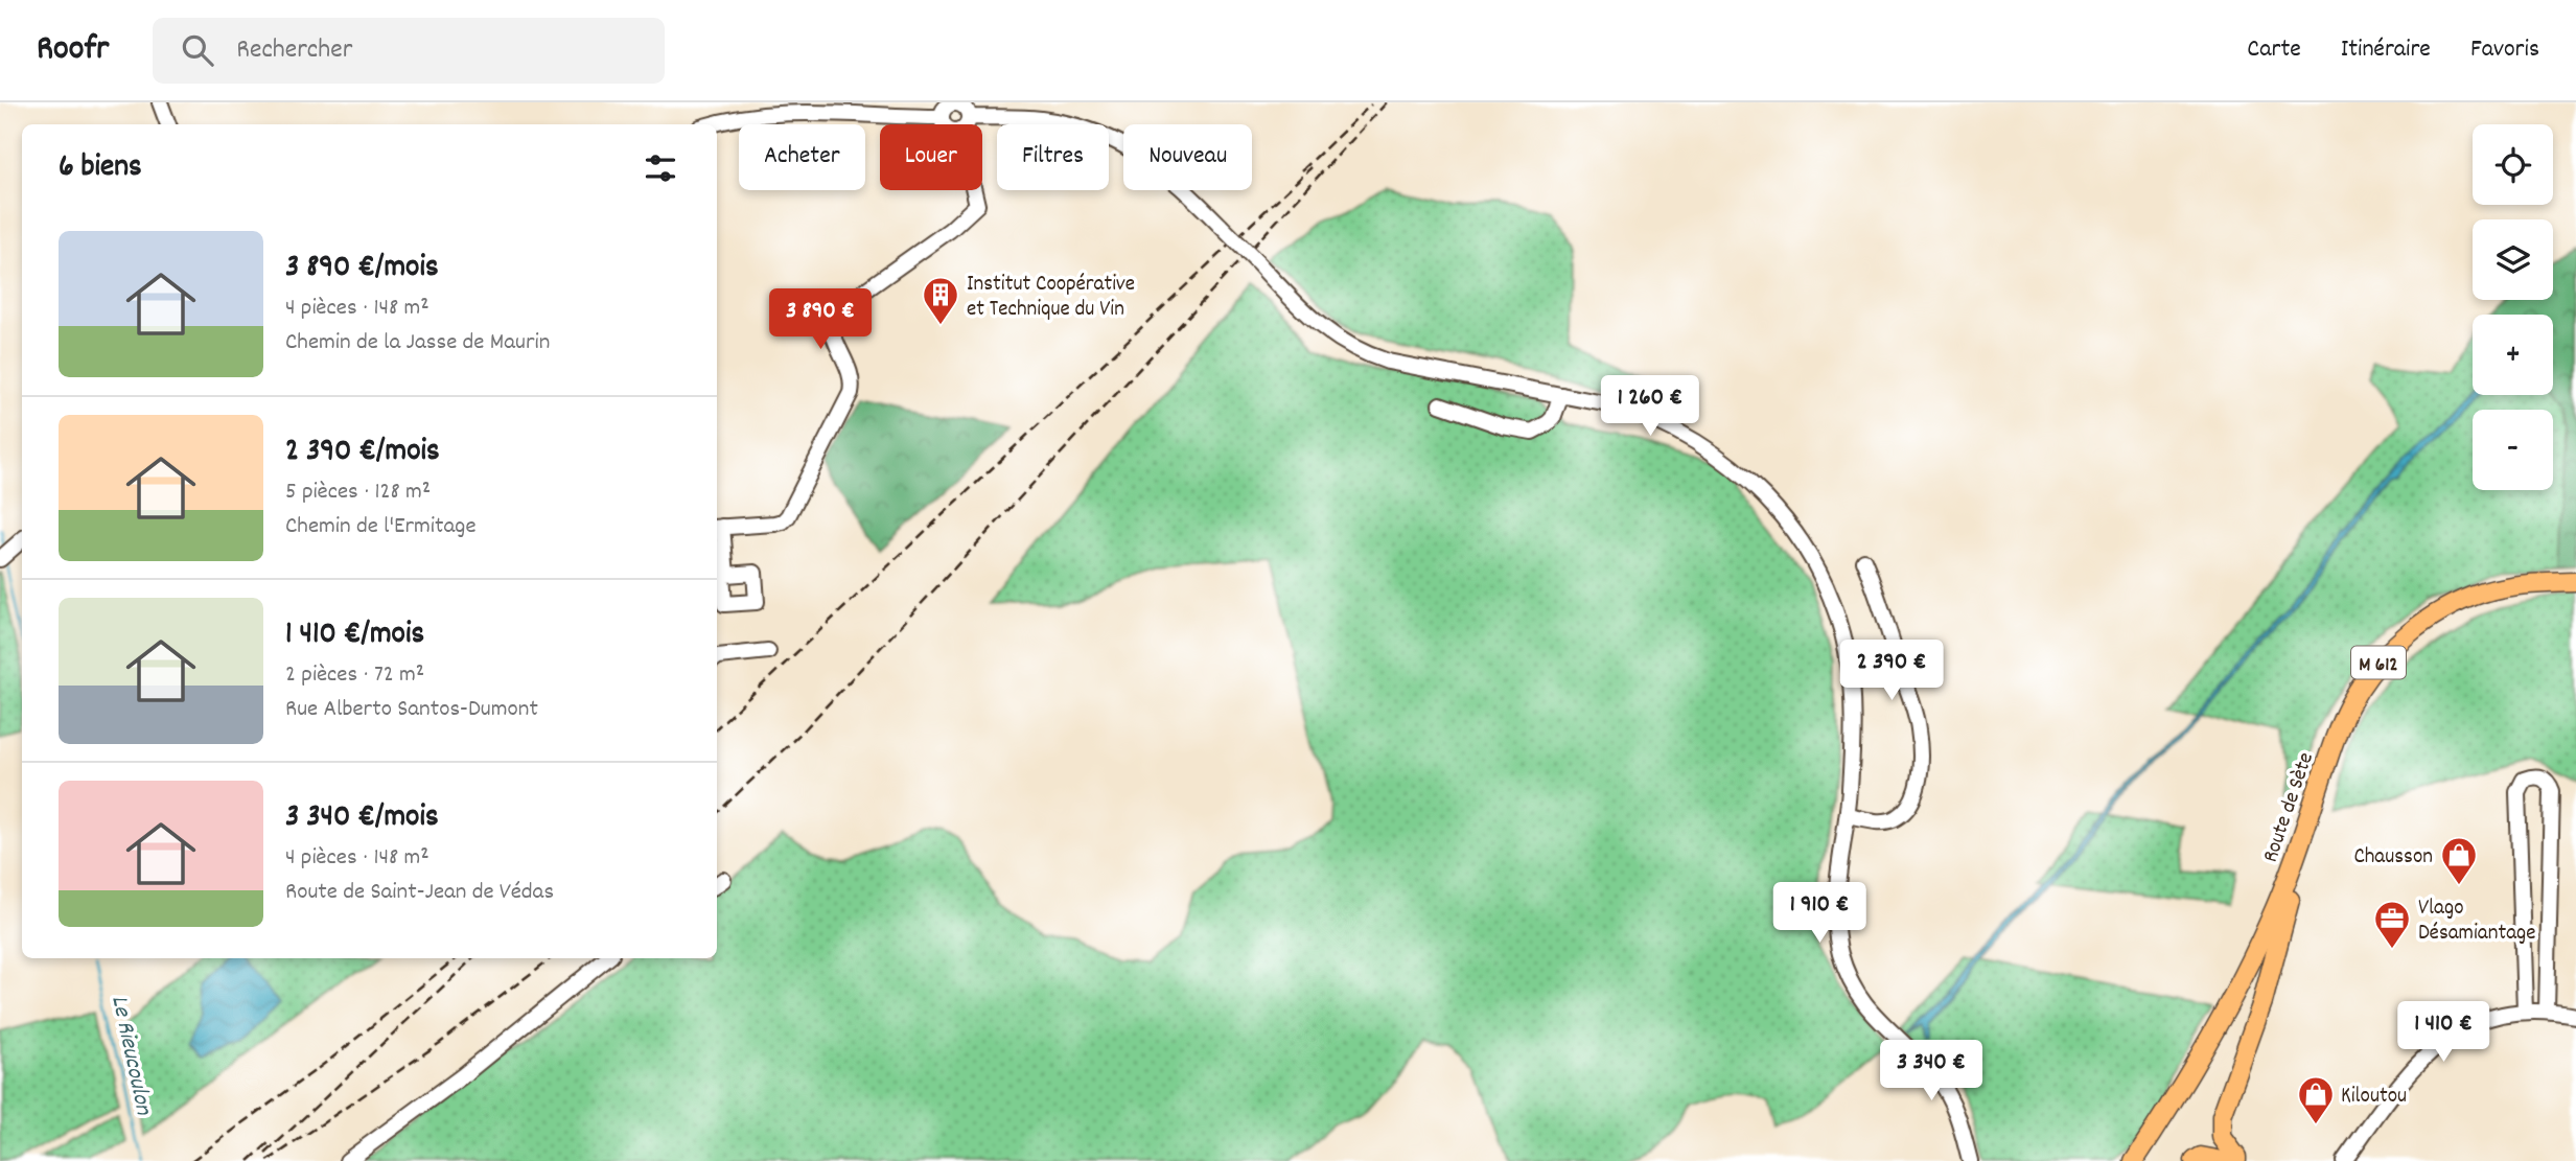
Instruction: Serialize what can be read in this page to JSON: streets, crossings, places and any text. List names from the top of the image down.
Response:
{
  "streets": {
    "main road": ["M 612", "Route de Sète"]
  },
  "crossings": [
    ["M 612", "Route de Sète"]
  ],
  "water": ["Le Rieucoulon"],
  "places": {
    "building": ["Institut Coopérative et Technique du Vin"],
    "shop": ["Chausson", "Kiloutou"],
    "office": ["Vlago Désamiantage"]
  },
  "page": {
    "header": "Roofr",
    "search": "Rechercher",
    "nav": ["Carte", "Itinéraire", "Favoris"],
    "map_buttons": ["+", "−"],
    "chip": [
      "Acheter",
      "Louer",
      "Filtres",
      "Nouveau"
    ],
    "heading": "6 biens",
    "list": [
      {
        "name": "3 890 €/mois",
        "note": "4 pièces · 148 m² · Chemin de la Jasse de Maurin"
      },
      {
        "name": "2 390 €/mois",
        "note": "5 pièces · 128 m² · Chemin de l'Ermitage"
      },
      {
        "name": "1 410 €/mois",
        "note": "2 pièces · 72 m² · Rue Alberto Santos-Dumont"
      },
      {
        "name": "3 340 €/mois",
        "note": "4 pièces · 148 m² · Route de Saint-Jean de Védas"
      }
    ],
    "price": [
      "3 890 €",
      "1 260 €",
      "2 390 €",
      "1 910 €",
      "1 410 €",
      "3 340 €"
    ]
  }
}
